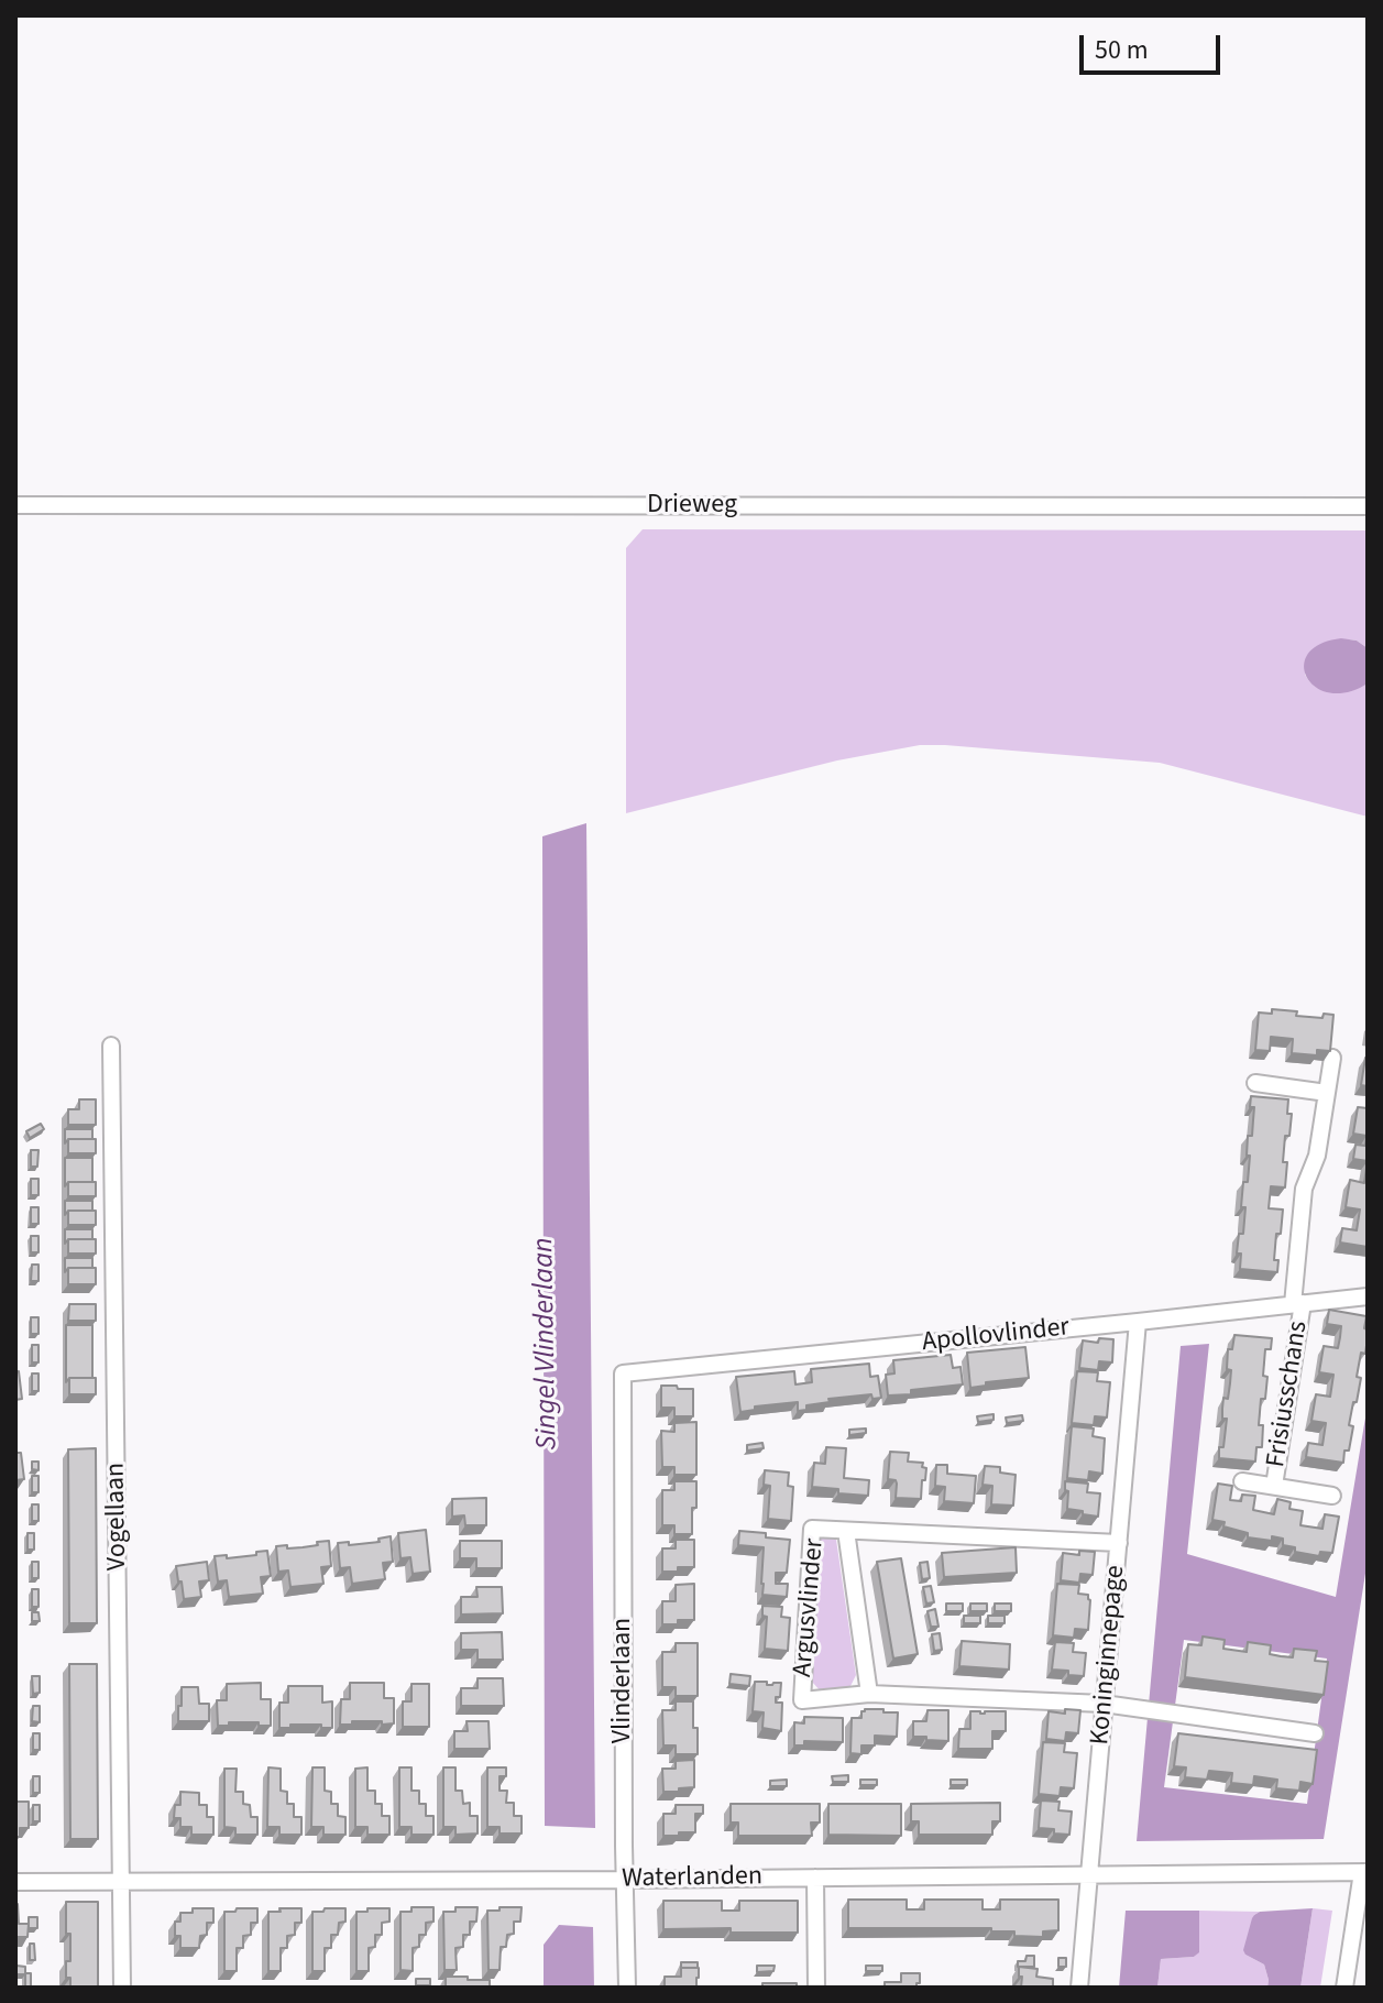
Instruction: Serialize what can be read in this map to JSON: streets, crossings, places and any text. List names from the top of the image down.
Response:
{
  "streets": {
    "street": [
      "Drieweg",
      "Apollovlinder",
      "Frisiusschans",
      "Vogellaan",
      "Argusvlinder",
      "Koninginnepage",
      "Vlinderlaan",
      "Waterlanden"
    ]
  },
  "crossings": [
    ["Apollovlinder", "Frisiusschans"],
    ["Apollovlinder", "Koninginnepage"],
    ["Apollovlinder", "Vlinderlaan"],
    ["Vogellaan", "Waterlanden"],
    ["Argusvlinder", "Koninginnepage"],
    ["Koninginnepage", "Waterlanden"],
    ["Vlinderlaan", "Waterlanden"]
  ],
  "water": ["Singel Vlinderlaan"],
  "scale_bar": "50 m"
}
